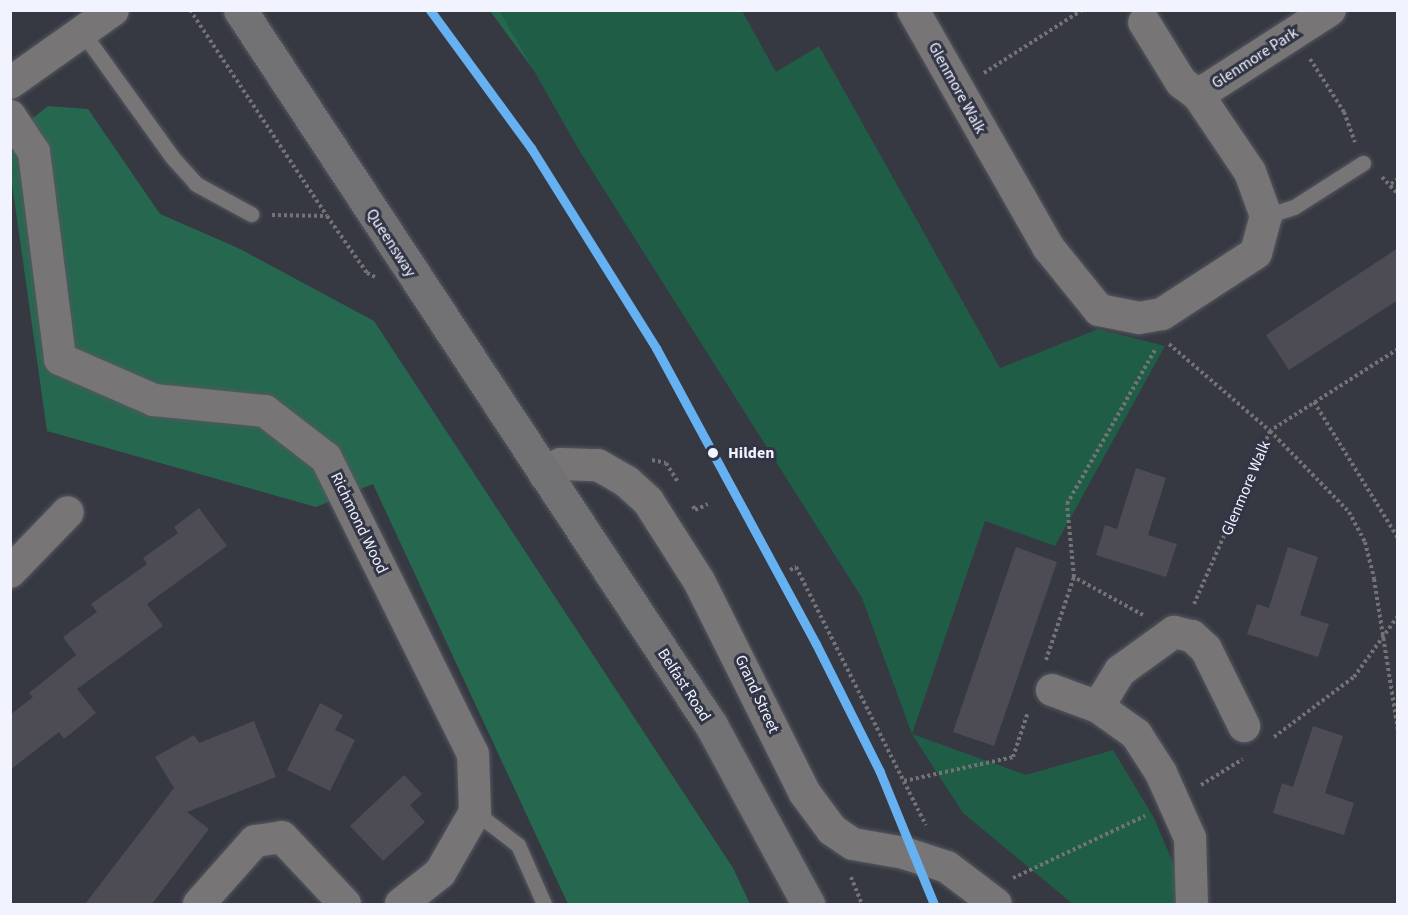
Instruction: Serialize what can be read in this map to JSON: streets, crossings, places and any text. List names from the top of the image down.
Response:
{
  "streets": {
    "highway": ["Queensway", "Belfast Road"],
    "street": [
      "Glenmore Park",
      "Glenmore Walk",
      "Richmond Wood",
      "Grand Street"
    ]
  },
  "crossings": [
    ["Queensway", "Belfast Road"],
    ["Queensway", "Grand Street"],
    ["Belfast Road", "Grand Street"]
  ],
  "places": ["Hilden"]
}
